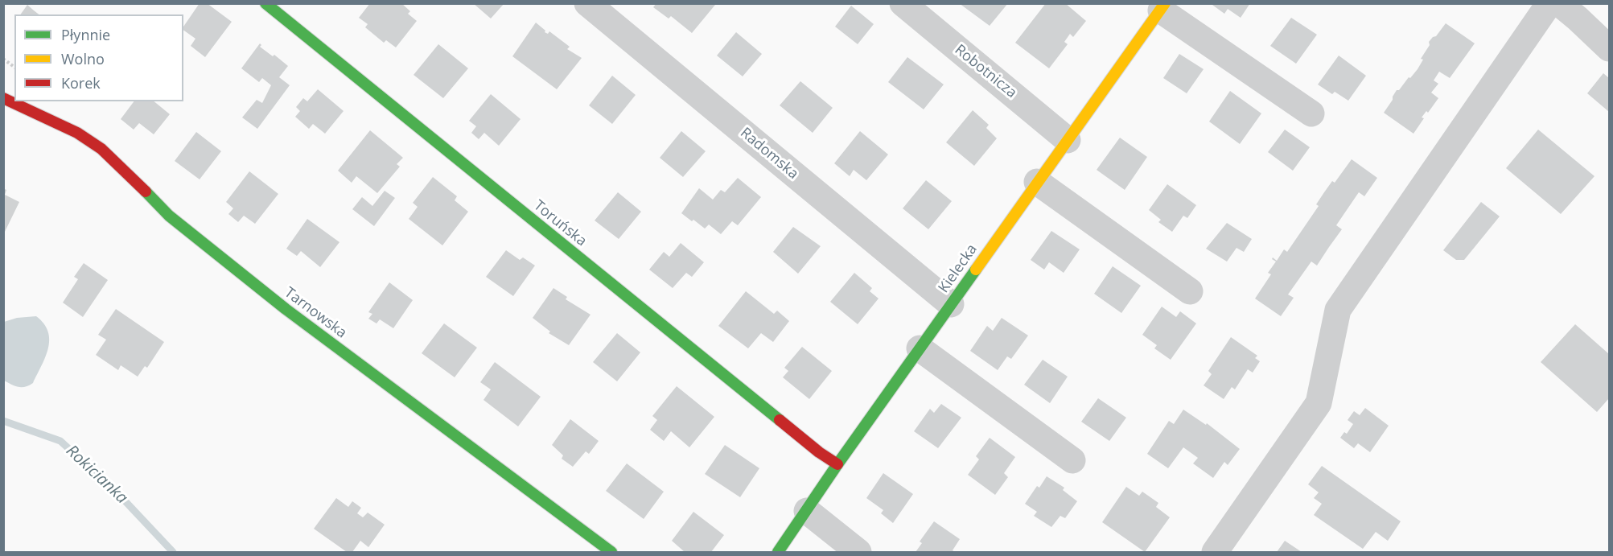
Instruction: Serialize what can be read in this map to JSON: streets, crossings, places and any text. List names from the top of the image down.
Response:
{
  "streets": {
    "street": [
      "Robotnicza",
      "Radomska",
      "Toruńska",
      "Kielecka",
      "Tarnowska"
    ]
  },
  "crossings": [
    ["Robotnicza", "Kielecka"],
    ["Radomska", "Kielecka"],
    ["Toruńska", "Kielecka"]
  ],
  "water": ["Rokicianka"],
  "legend": ["Płynnie", "Wolno", "Korek"]
}
